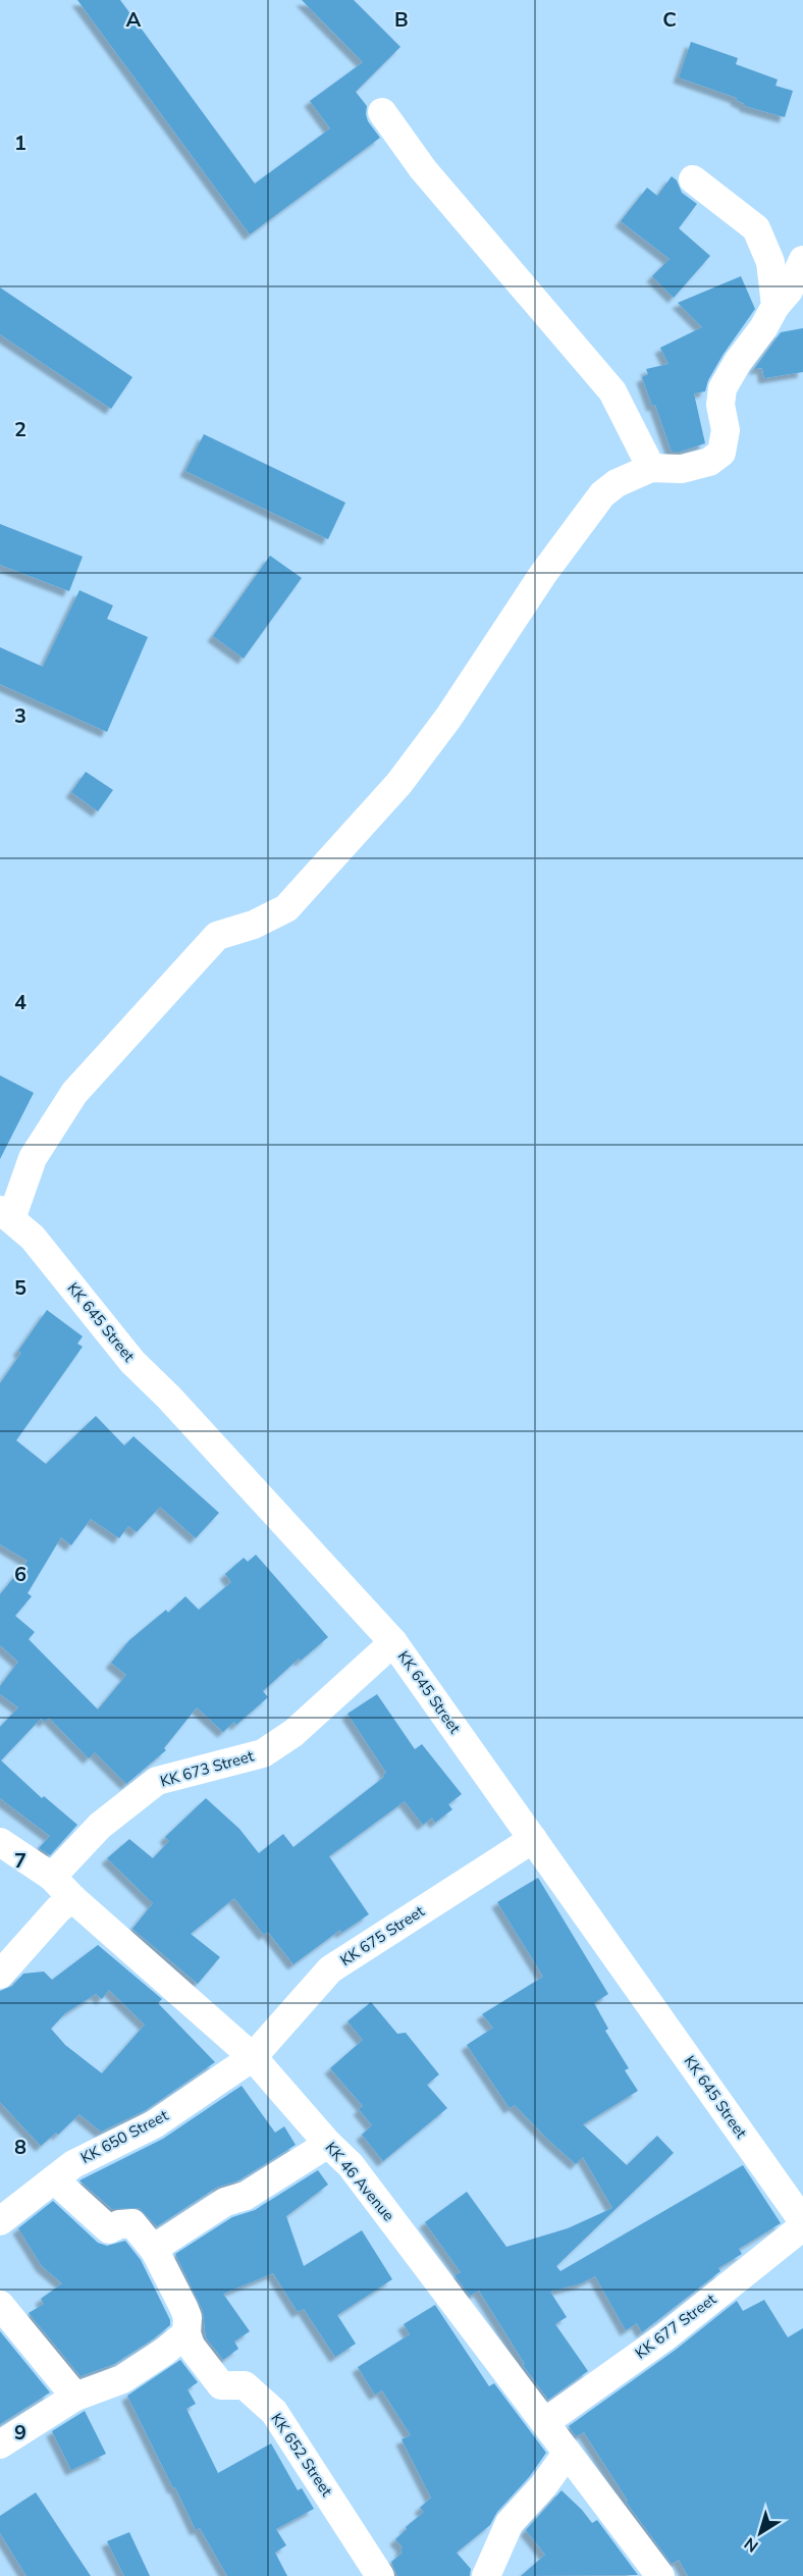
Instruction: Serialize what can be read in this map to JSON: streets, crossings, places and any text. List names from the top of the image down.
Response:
{
  "streets": {
    "street": [
      "KK 645 Street",
      "KK 673 Street",
      "KK 675 Street",
      "KK 650 Street",
      "KK 46 Avenue",
      "KK 677 Street",
      "KK 652 Street"
    ]
  },
  "crossings": [
    ["KK 645 Street", "KK 673 Street"],
    ["KK 645 Street", "KK 675 Street"],
    ["KK 673 Street", "KK 46 Avenue"],
    ["KK 675 Street", "KK 650 Street"],
    ["KK 675 Street", "KK 46 Avenue"],
    ["KK 650 Street", "KK 46 Avenue"],
    ["KK 650 Street", "KK 652 Street"],
    ["KK 46 Avenue", "KK 677 Street"]
  ],
  "north": "bottom left",
  "grid": {
    "columns": ["A", "B", "C"],
    "rows": [
      "1",
      "2",
      "3",
      "4",
      "5",
      "6",
      "7",
      "8",
      "9"
    ]
  }
}
